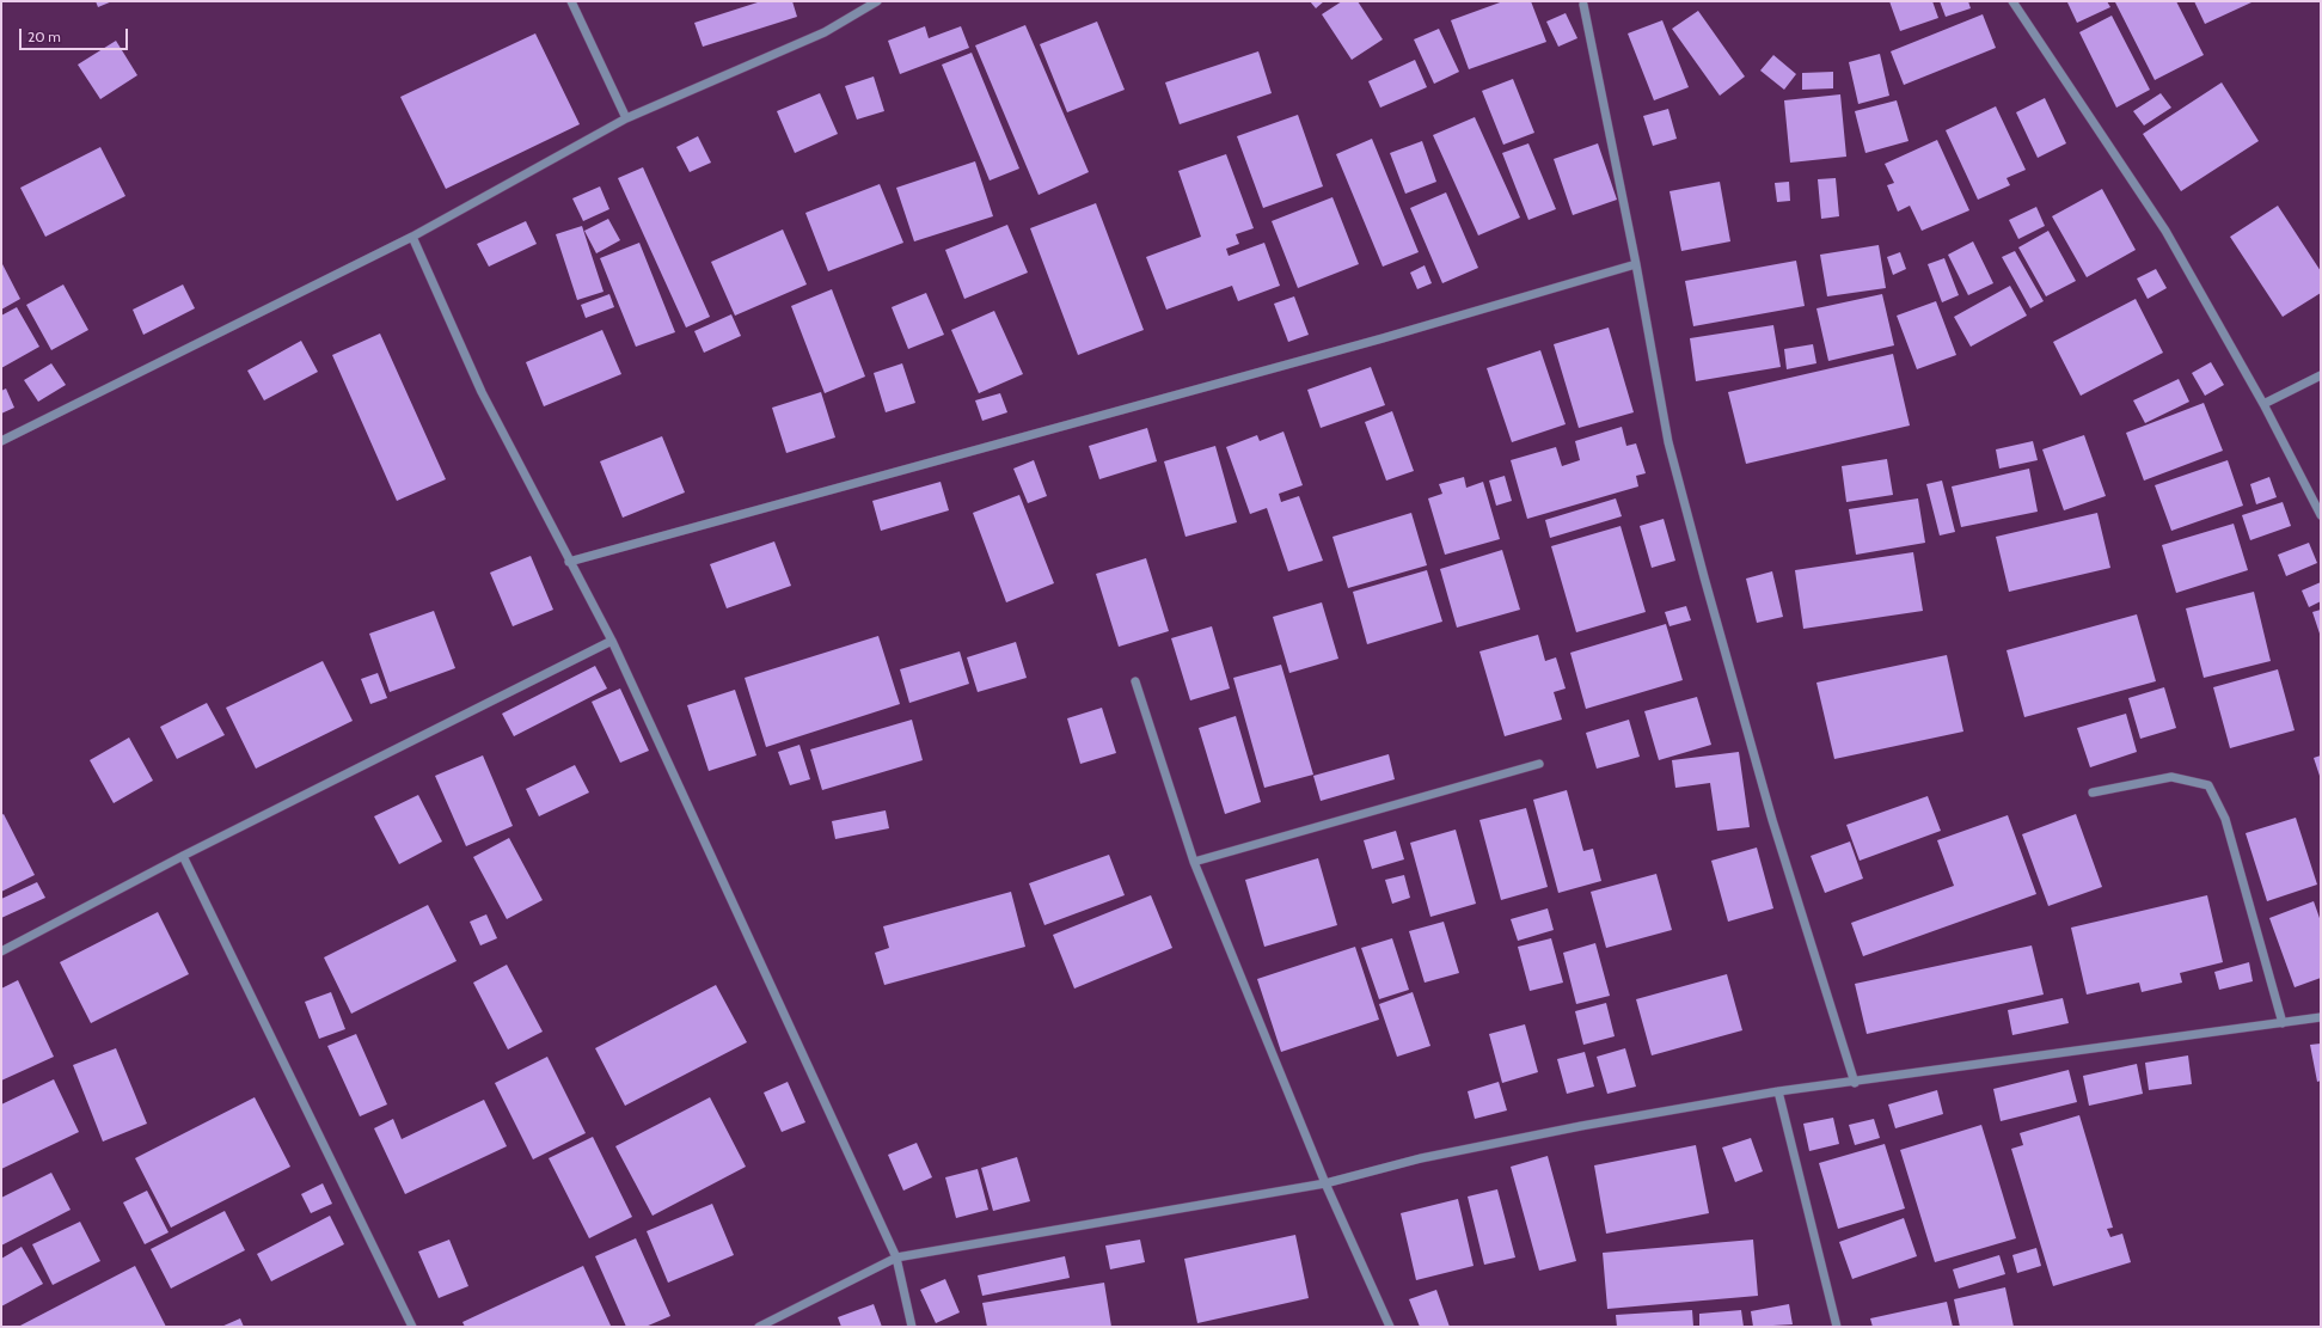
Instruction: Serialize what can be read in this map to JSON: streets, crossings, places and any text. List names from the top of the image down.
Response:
{
  "scale_bar": "20 m"
}
